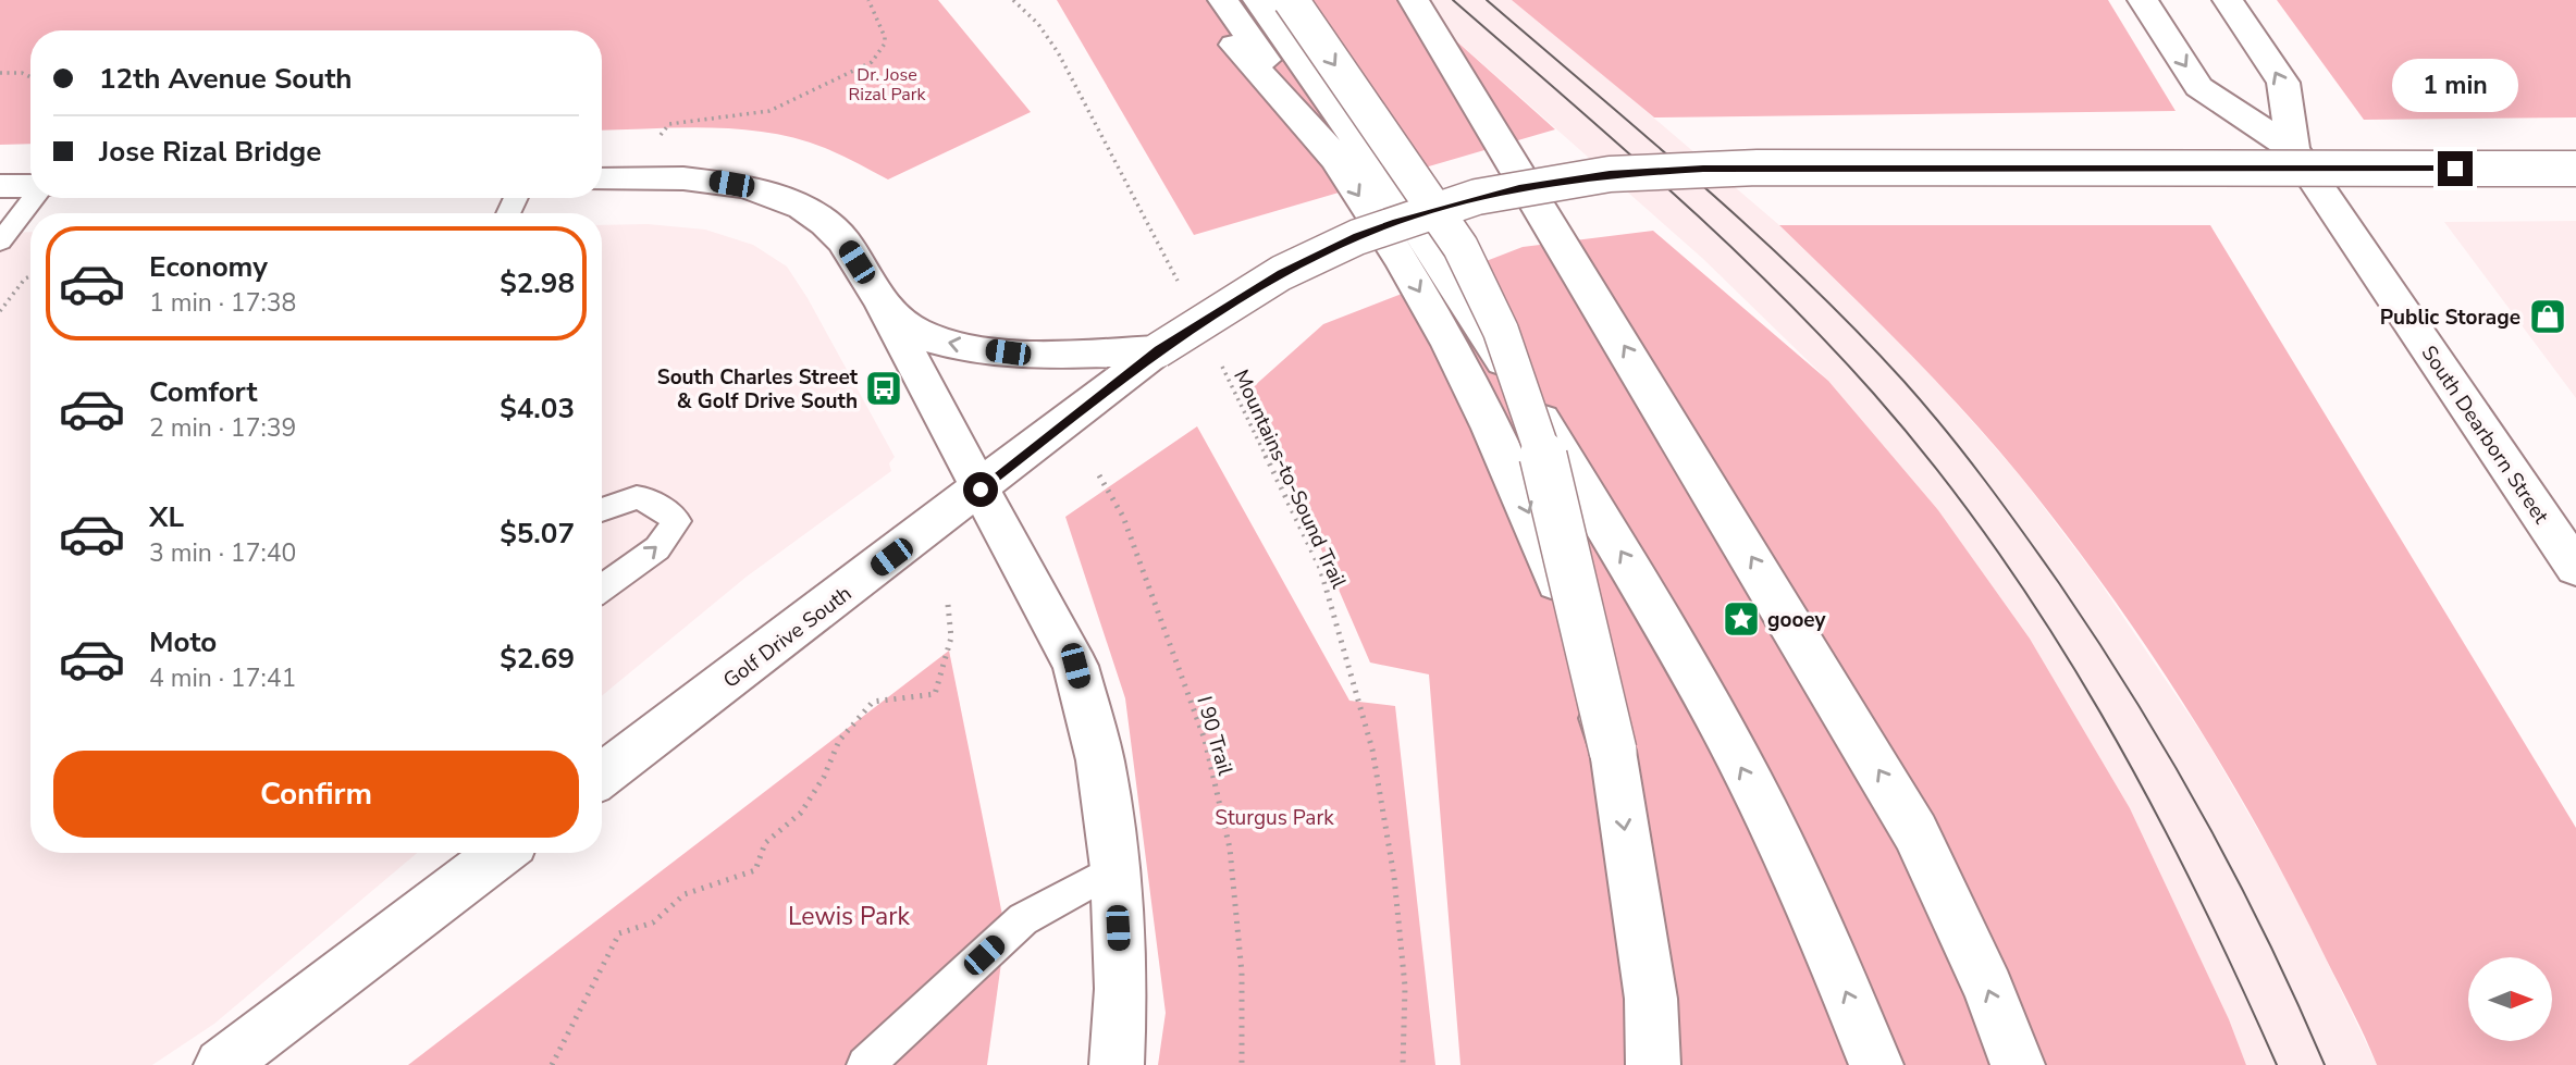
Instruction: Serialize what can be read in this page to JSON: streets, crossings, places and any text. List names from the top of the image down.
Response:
{
  "streets": {
    "main road": ["South Dearborn Street", "Golf Drive South"],
    "path": ["Mountains-to-Sound Trail", "I 90 Trail"]
  },
  "parks": ["Dr. Jose Rizal Park", "Sturgus Park", "Lewis Park"],
  "places": {
    "shop": ["Public Storage"],
    "bus stop": ["South Charles Street & Golf Drive South"],
    "place": ["gooey"]
  },
  "north": "right",
  "page": {
    "banner": ["12th Avenue South", "Jose Rizal Bridge"],
    "bubble": "1 min",
    "list": [
      {
        "name": "Economy",
        "note": "1 min · 17:38",
        "value": "$2.98"
      },
      {
        "name": "Comfort",
        "note": "2 min · 17:39",
        "value": "$4.03"
      },
      {
        "name": "XL",
        "note": "3 min · 17:40",
        "value": "$5.07"
      },
      {
        "name": "Moto",
        "note": "4 min · 17:41",
        "value": "$2.69"
      }
    ],
    "buttons": "Confirm"
  }
}
